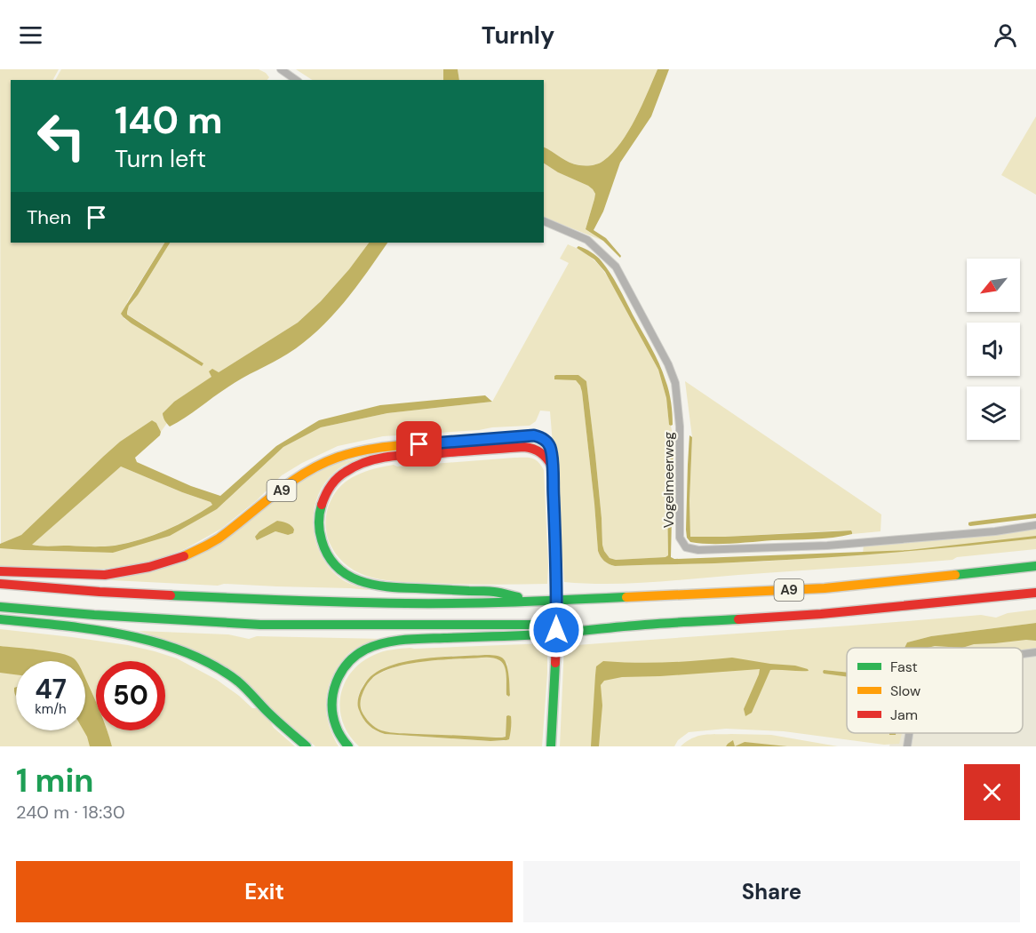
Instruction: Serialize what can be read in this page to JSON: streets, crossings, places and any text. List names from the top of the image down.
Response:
{
  "streets": {
    "main road": ["A9"],
    "street": ["Vogelmeerweg"]
  },
  "legend": ["Fast", "Slow", "Jam"],
  "north": "bottom left",
  "page": {
    "header": "Turnly",
    "turn": ["140 m", "Turn left"],
    "then": "Then",
    "speed": "47 km/h",
    "limit": "50",
    "heading": ["1 min", "240 m · 18:30"],
    "buttons": ["Exit", "Share"]
  }
}
